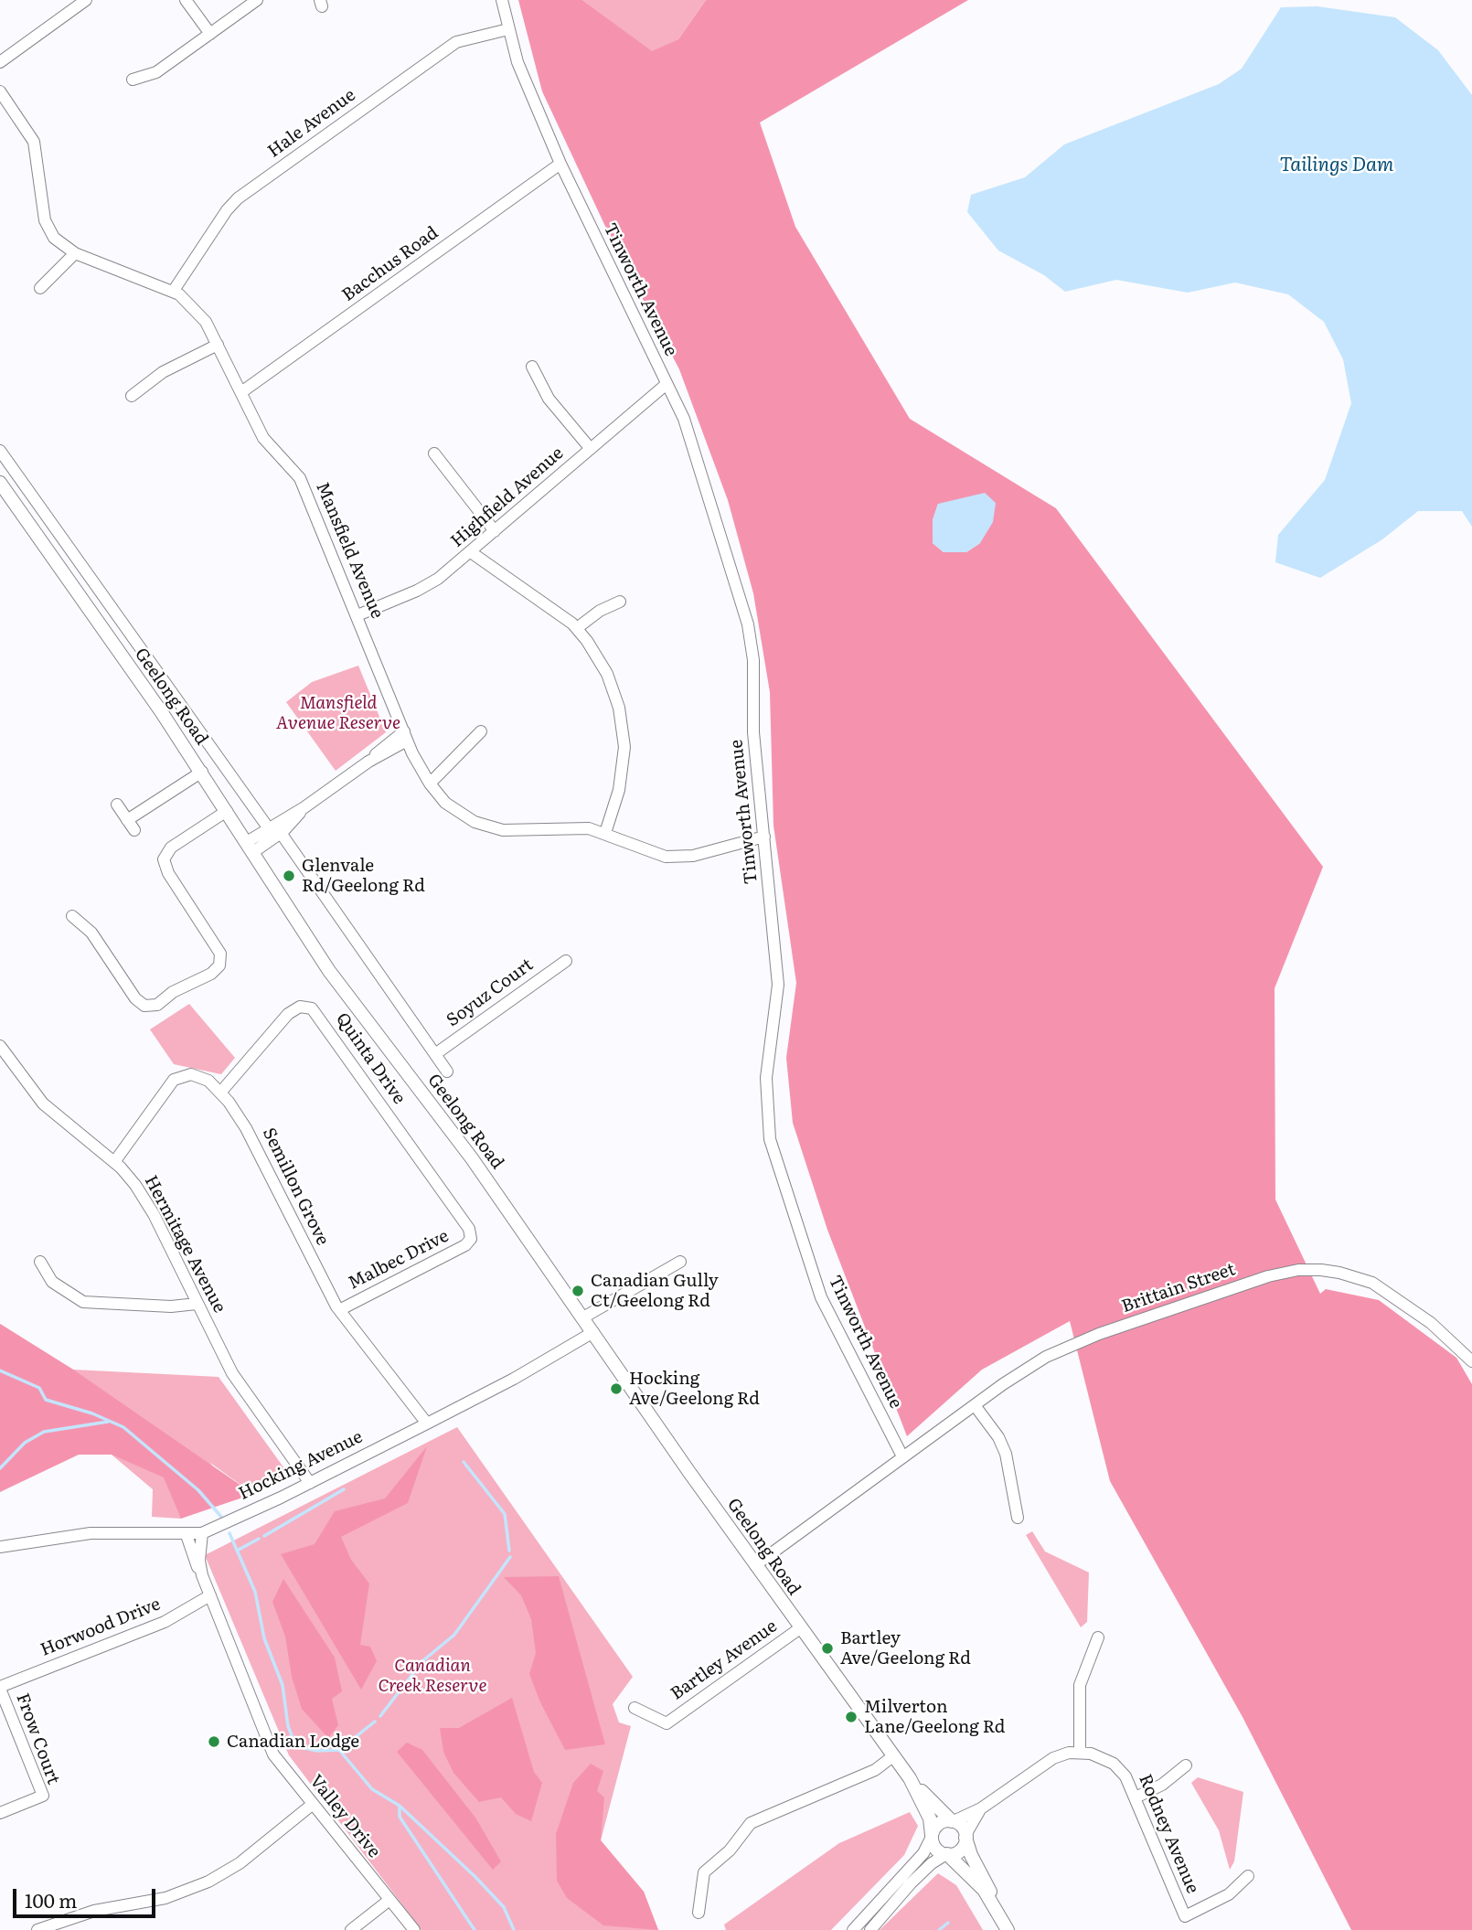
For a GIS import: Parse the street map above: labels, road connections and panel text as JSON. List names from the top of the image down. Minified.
{"streets":{"main road":["Geelong Road"],"street":["Hale Avenue","Bacchus Road","Tinworth Avenue","Highfield Avenue","Mansfield Avenue","Soyuz Court","Quinta Drive","Semillon Grove","Hermitage Avenue","Malbec Drive","Brittain Street","Hocking Avenue","Horwood Drive","Bartley Avenue","Frow Court","Valley Drive","Rodney Avenue"]},"crossings":[["Hale Avenue","Tinworth Avenue"],["Hale Avenue","Mansfield Avenue"],["Bacchus Road","Tinworth Avenue"],["Bacchus Road","Mansfield Avenue"],["Tinworth Avenue","Highfield Avenue"],["Tinworth Avenue","Mansfield Avenue"],["Tinworth Avenue","Brittain Street"],["Highfield Avenue","Mansfield Avenue"],["Geelong Road","Soyuz Court"],["Geelong Road","Hocking Avenue"],["Geelong Road","Bartley Avenue"],["Quinta Drive","Semillon Grove"],["Quinta Drive","Malbec Drive"],["Semillon Grove","Hermitage Avenue"],["Semillon Grove","Malbec Drive"],["Semillon Grove","Hocking Avenue"],["Hermitage Avenue","Hocking Avenue"],["Hocking Avenue","Valley Drive"],["Horwood Drive","Frow Court"],["Horwood Drive","Valley Drive"]],"water":["Tailings Dam"],"parks":["Mansfield Avenue Reserve","Canadian Creek Reserve"],"places":["Glenvale Rd/Geelong Rd","Canadian Gully Ct/Geelong Rd","Hocking Ave/Geelong Rd","Bartley Ave/Geelong Rd","Milverton Lane/Geelong Rd","Canadian Lodge"],"scale_bar":"100 m"}
